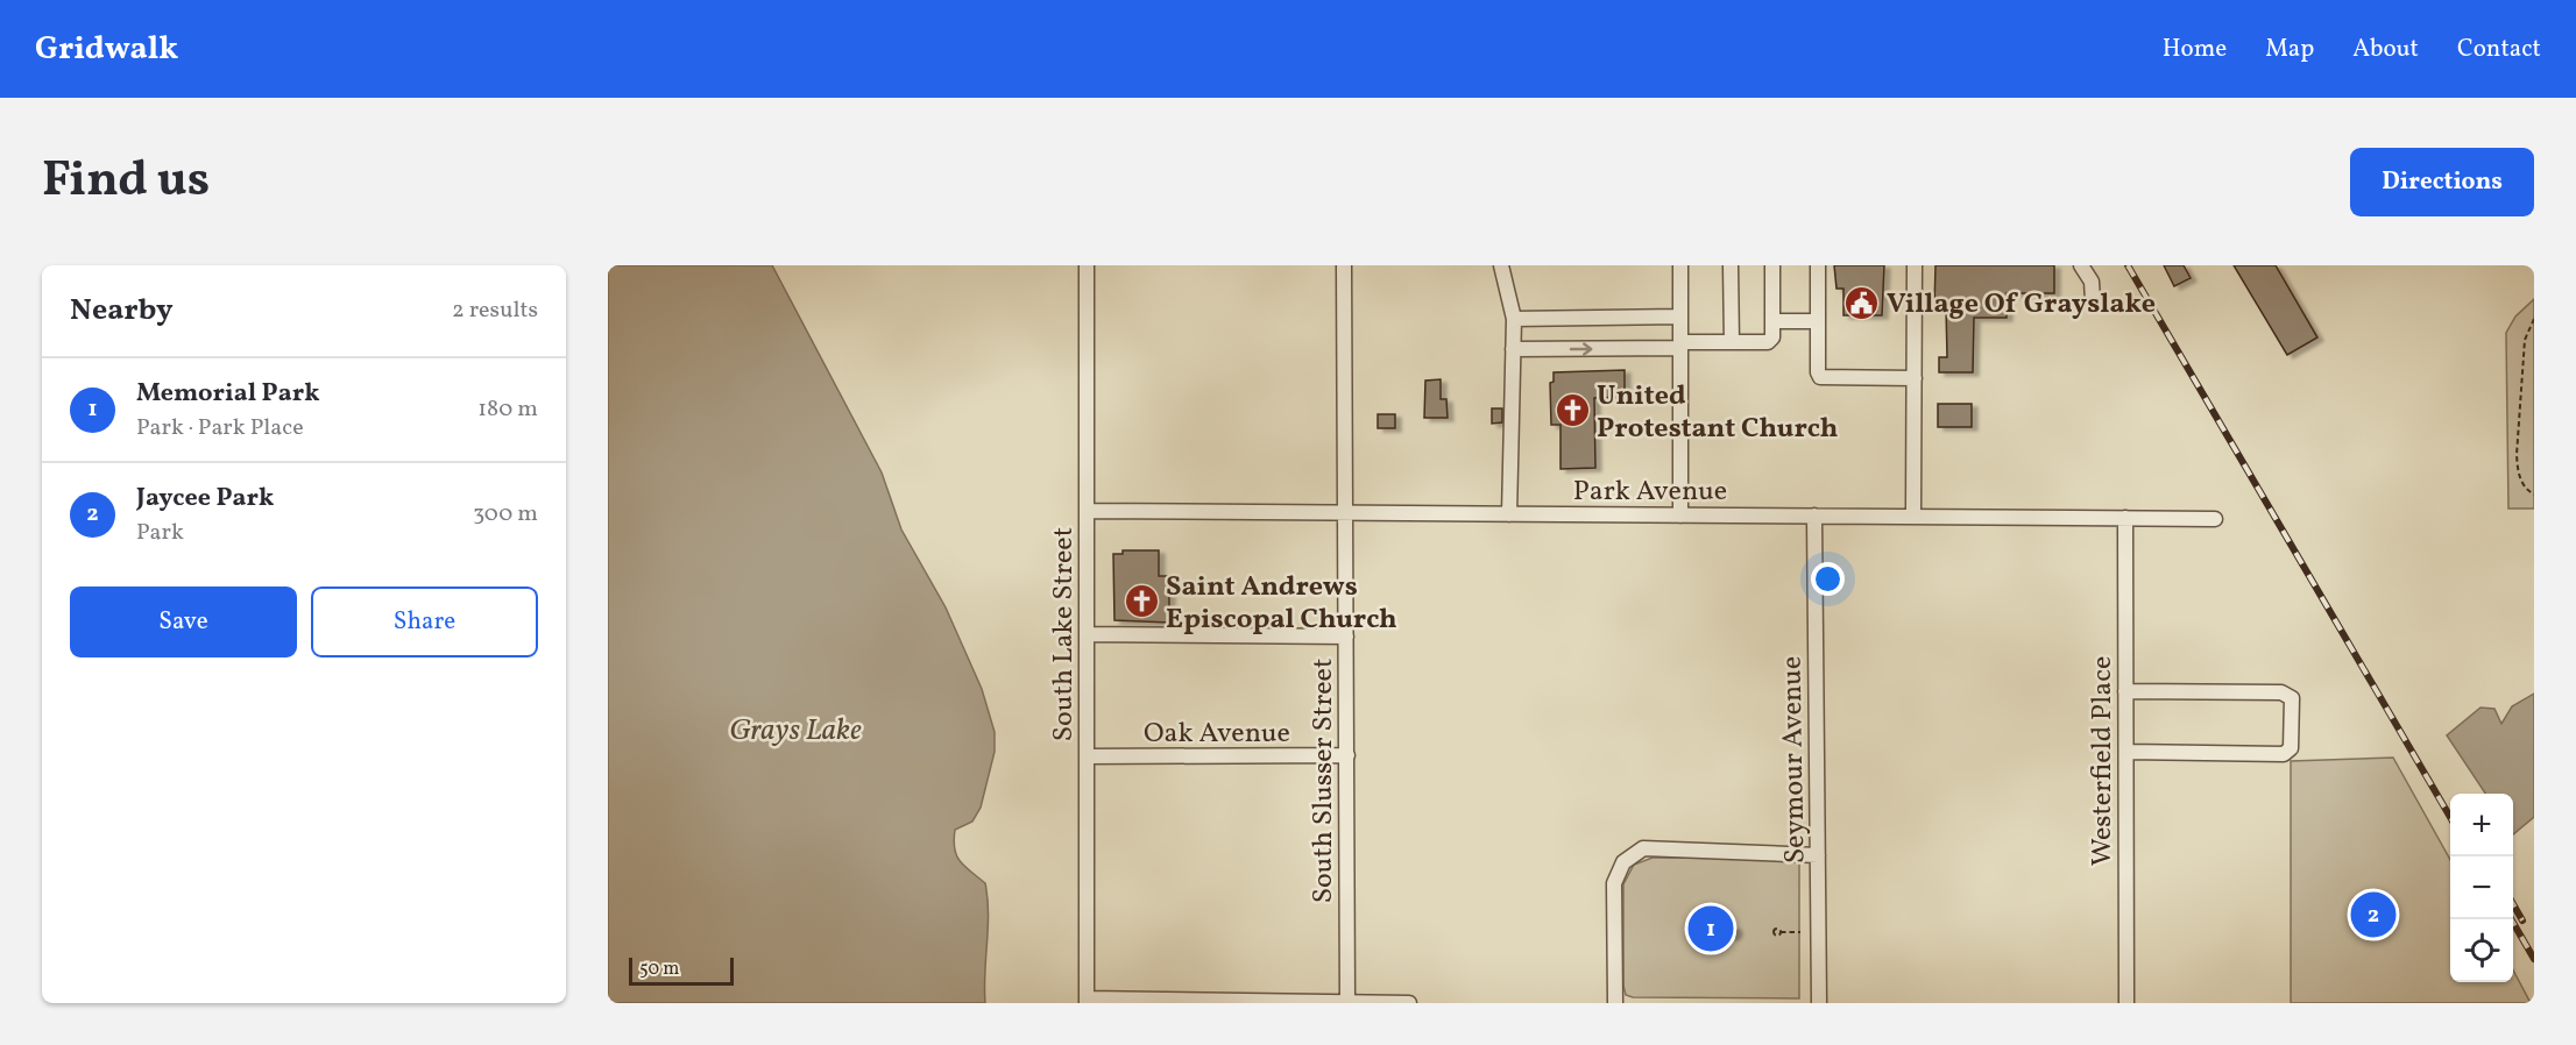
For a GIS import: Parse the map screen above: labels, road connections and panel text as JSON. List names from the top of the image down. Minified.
{"streets":{"street":["Park Avenue","South Lake Street","Oak Avenue","Seymour Avenue","Westerfield Place","South Slusser Street"]},"crossings":[["Park Avenue","South Lake Street"],["Park Avenue","Seymour Avenue"],["Park Avenue","Westerfield Place"],["Park Avenue","South Slusser Street"],["South Lake Street","Oak Avenue"],["Oak Avenue","South Slusser Street"]],"water":["Grays Lake"],"places":{"public building":["Village Of Grayslake"],"church":["United Protestant Church","Saint Andrews Episcopal Church"]},"scale_bar":"50 m","page":{"header":"Gridwalk","nav":["Home","Map","About","Contact"],"title":"Find us","buttons":["Directions",["Save","Share"]],"heading":["Nearby","2 results"],"list":[{"mark":"1","name":"Memorial Park","note":"Park · Park Place","value":"180 m"},{"mark":"2","name":"Jaycee Park","note":"Park","value":"300 m"}],"map_buttons":["+","−"],"pins":["2","1"],"scale":"50 m"}}
